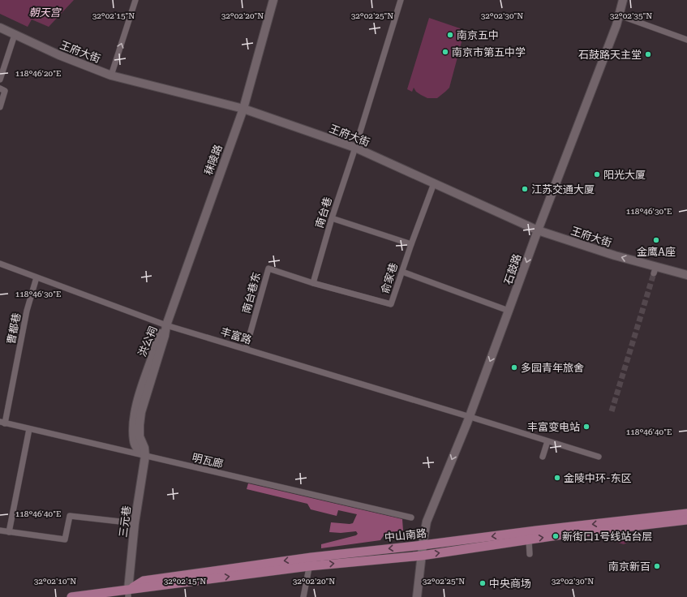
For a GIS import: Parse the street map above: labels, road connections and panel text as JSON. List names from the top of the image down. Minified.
{"streets":{"main road":["中山南路"],"street":["王府大街","秣陵路","南台巷","石鼓路","俞家巷","南台巷东","曹都巷","丰富路","洪公祠","明瓦廊","三元巷"]},"crossings":[["王府大街","秣陵路"],["王府大街","南台巷"],["王府大街","石鼓路"],["王府大街","俞家巷"],["秣陵路","丰富路"],["秣陵路","洪公祠"],["南台巷","俞家巷"],["南台巷","南台巷东"],["石鼓路","丰富路"],["石鼓路","中山南路"],["俞家巷","南台巷东"],["南台巷东","丰富路"],["曹都巷","丰富路"],["曹都巷","明瓦廊"],["丰富路","洪公祠"],["洪公祠","明瓦廊"],["洪公祠","三元巷"],["明瓦廊","三元巷"],["三元巷","中山南路"]],"one_way":["石鼓路"],"parks":["朝天宫"],"places":["南京五中","南京市第五中学","石鼓路天主堂","阳光大厦","江苏交通大厦","金鹰A座","多园青年旅舍","丰富变电站","金陵中环-东区","新街口1号线站台层","南京新百","中央商场"],"coordinates":["32°02'15\"N","32°02'20\"N","32°02'25\"N","32°02'30\"N","32°02'35\"N","118°46'20\"E","118°46'30\"E","118°46'40\"E","32°02'10\"N"]}
